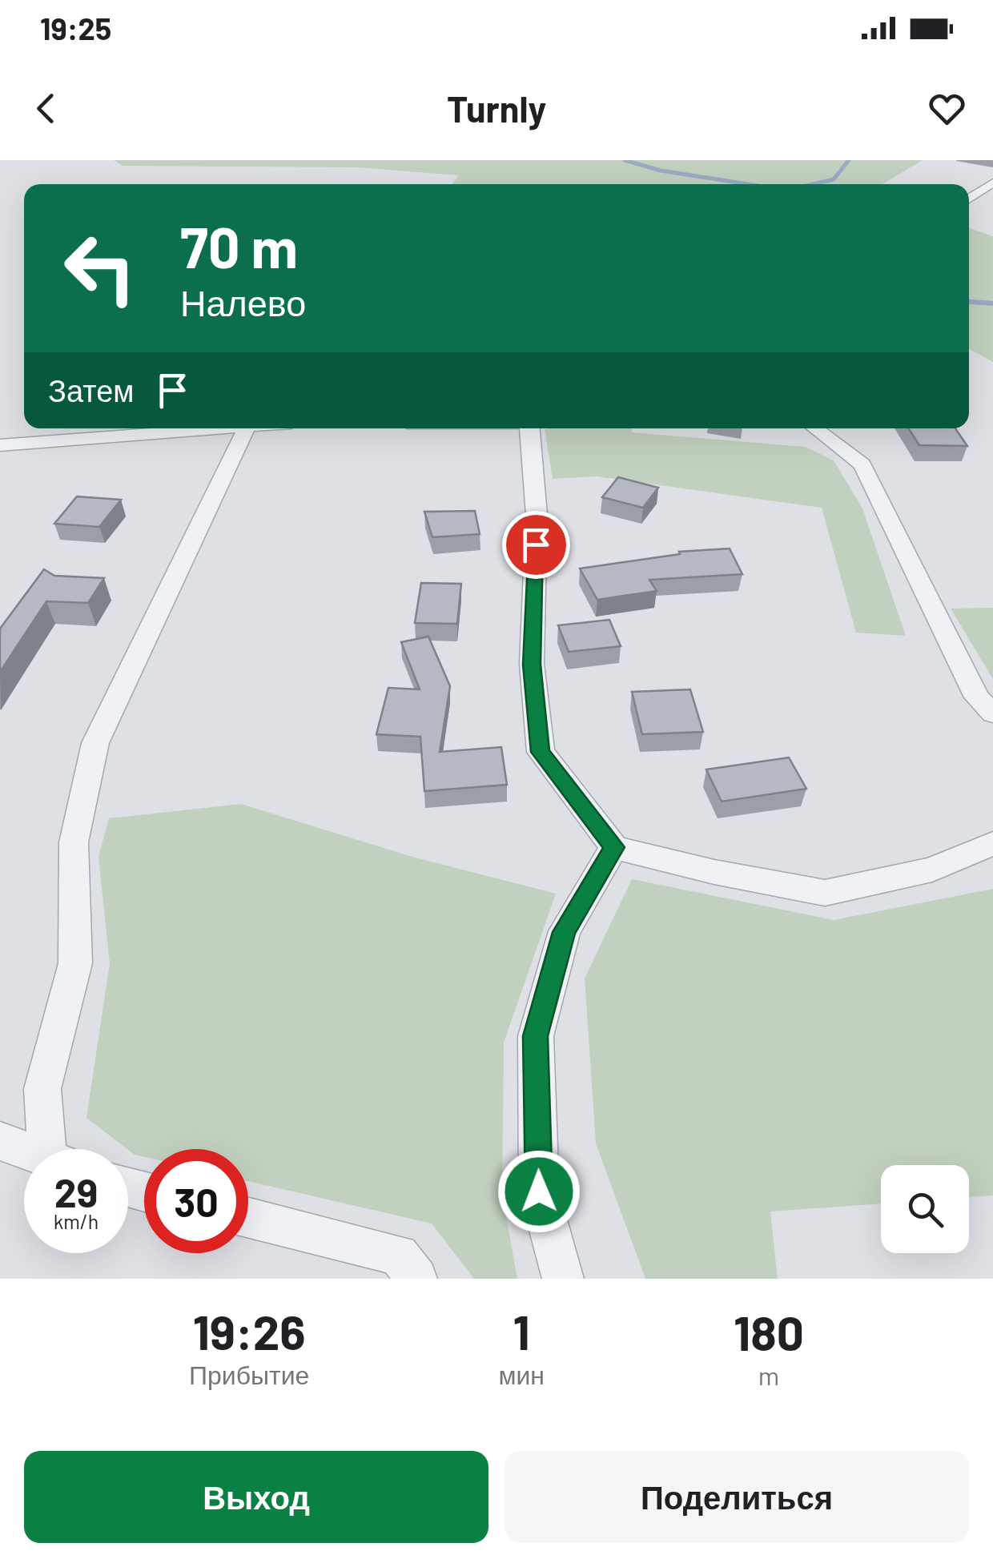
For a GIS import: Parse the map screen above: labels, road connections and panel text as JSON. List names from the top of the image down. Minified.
{"page":{"status":"19:25","header":"Turnly","turn":["70 m","Налево"],"then":"Затем","speed":"29 km/h","limit":"30","eta":["19:26","Прибытие","1","мин","180","m"],"buttons":["Выход","Поделиться"]}}
